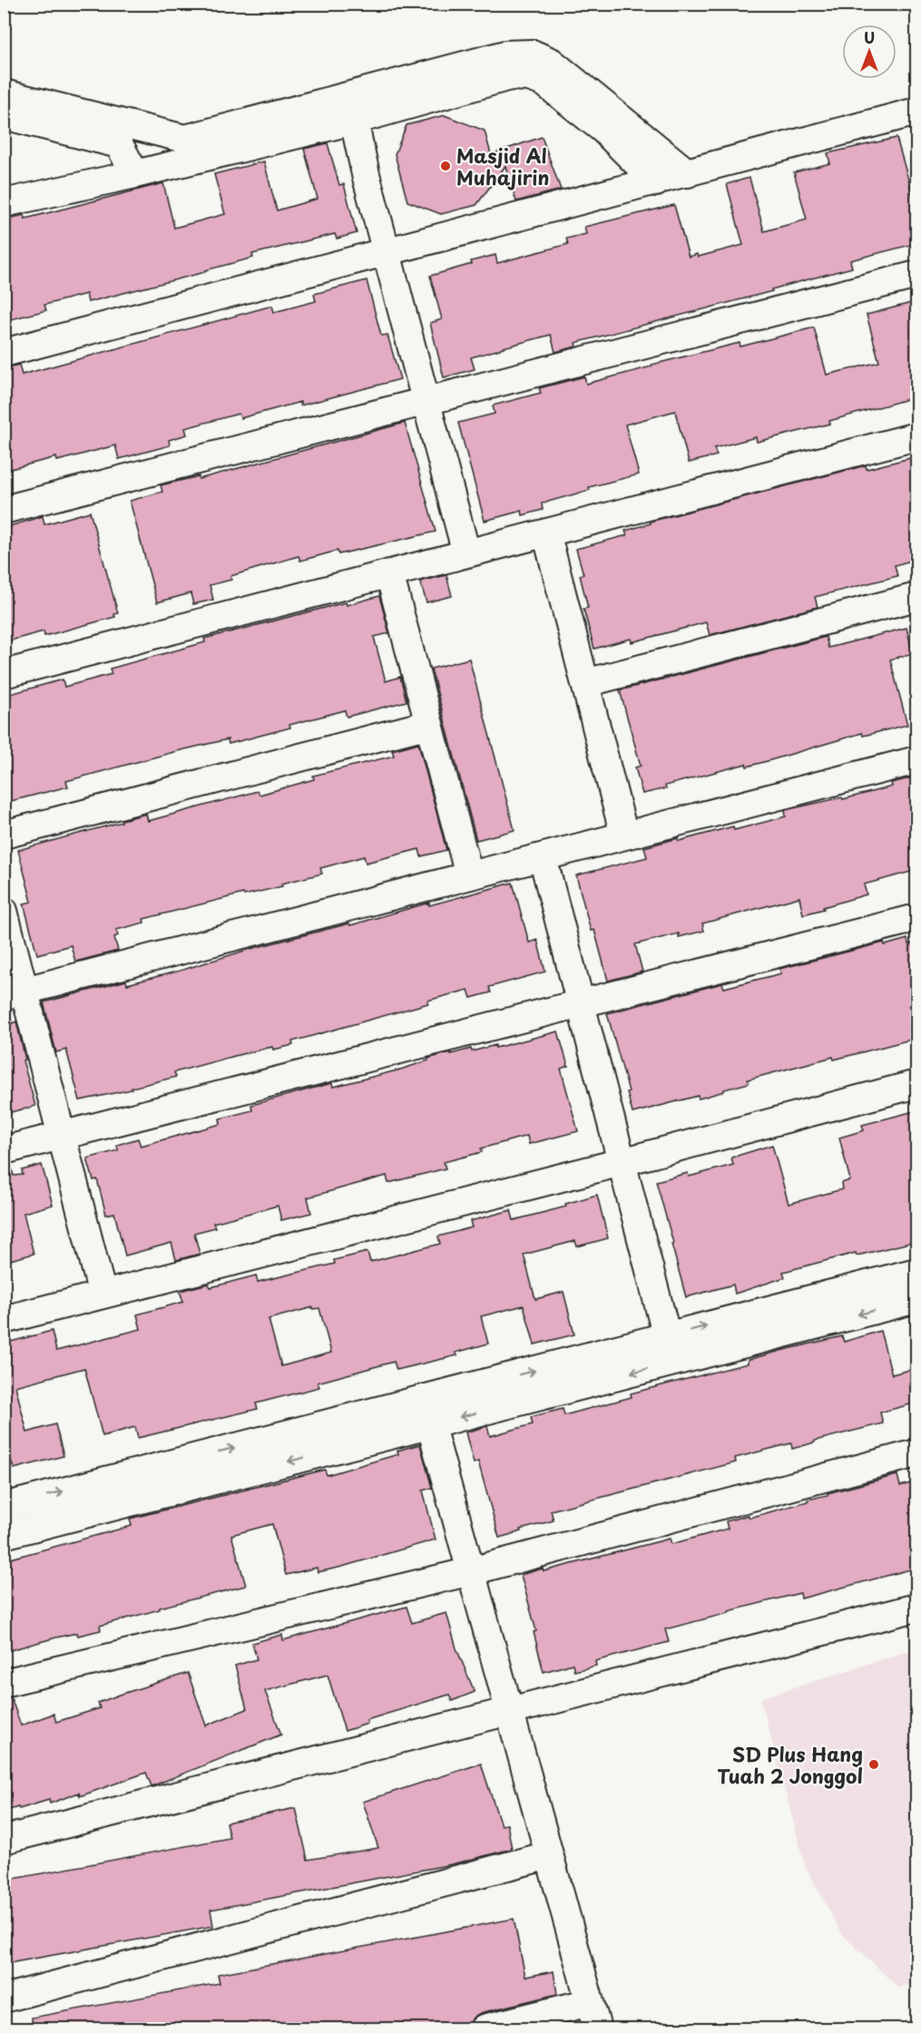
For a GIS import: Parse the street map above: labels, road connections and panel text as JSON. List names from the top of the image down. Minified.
{"places":["Masjid Al Muhajirin","SD Plus Hang Tuah 2 Jonggol"],"north":"top"}
